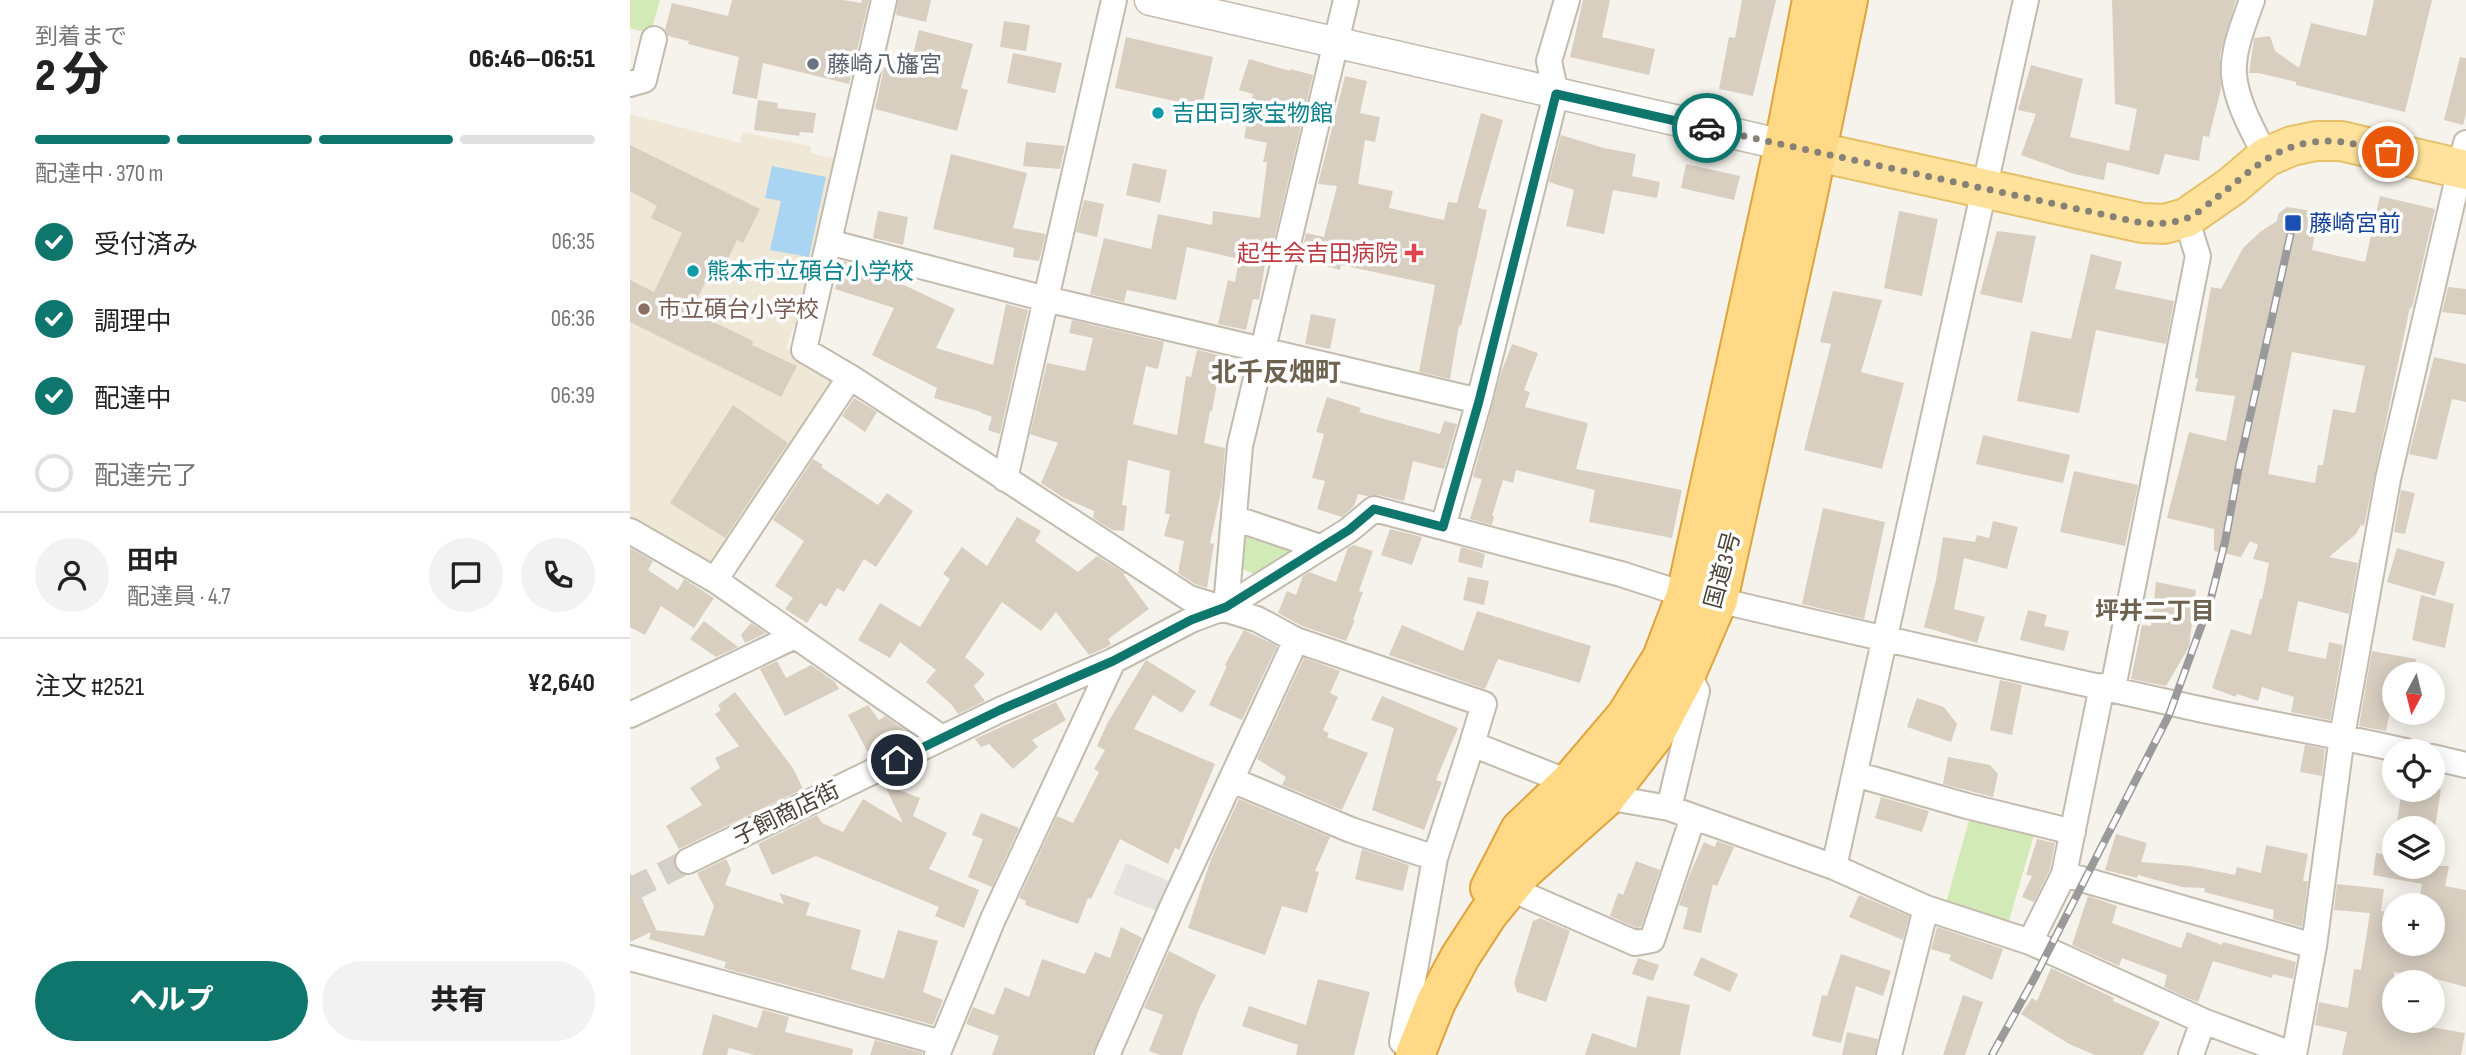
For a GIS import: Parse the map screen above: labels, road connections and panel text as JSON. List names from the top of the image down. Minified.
{"streets":{"highway":["国道3号"],"street":["子飼商店街"]},"crossings":[["国道3号","子飼商店街"]],"districts":["北千反畑町","坪井二丁目"],"places":{"other":["藤崎八旛宮","吉田司家宝物館","熊本市立碩台小学校","市立碩台小学校"],"transit":["藤崎宮前"],"health":["起生会吉田病院"]},"north":"bottom","page":{"heading":["2 分","到着まで","06:46–06:51"],"panel":["田中","配達員 · 4.7","注文 #2521","¥2,640"],"bar":"配達中 · 370 m","list":[["受付済み","06:35"],["調理中","06:36"],["配達中","06:39"],"配達完了"],"map_buttons":["+","−"],"buttons":["ヘルプ","共有"]}}
